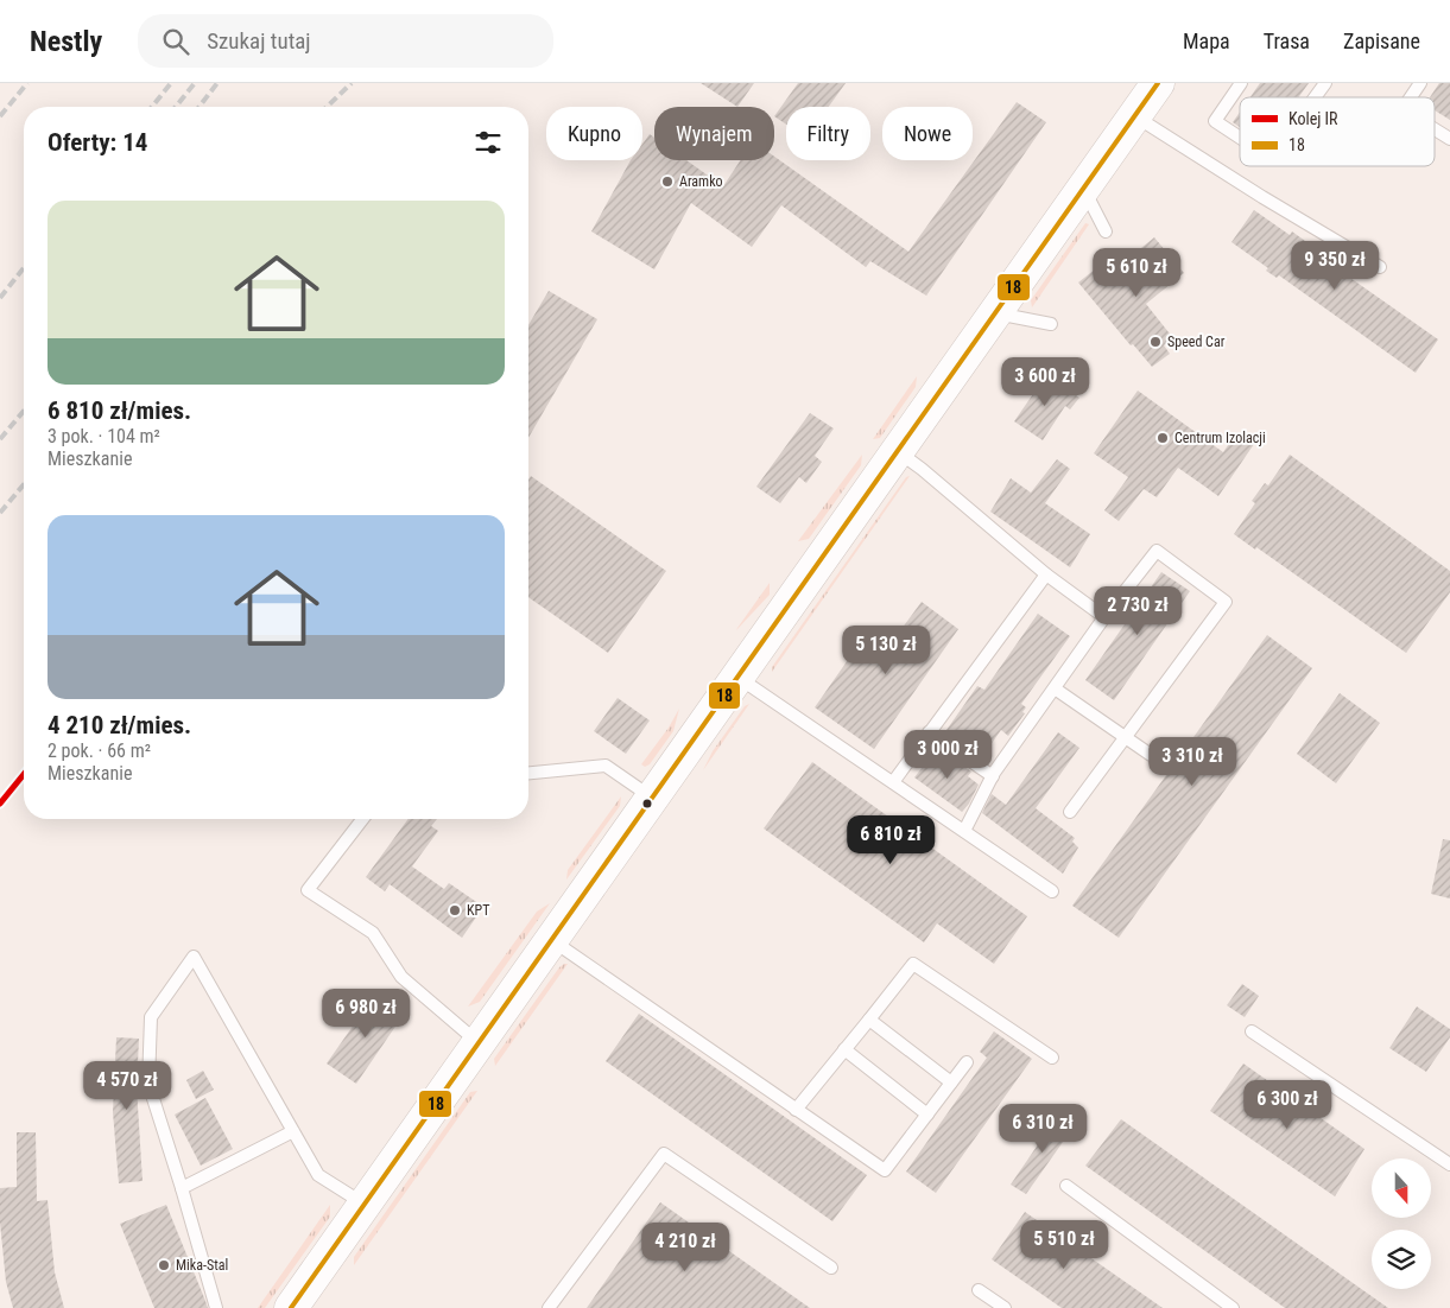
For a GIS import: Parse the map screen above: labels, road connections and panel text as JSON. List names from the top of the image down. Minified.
{"places":["Aramko","Speed Car","Centrum Izolacji","KPT","Mika-Stal"],"lines":["transit line 18","rail line IR"],"legend":["Kolej IR","18"],"north":"bottom","page":{"header":"Nestly","search":"Szukaj tutaj","nav":["Mapa","Trasa","Zapisane"],"chip":["Kupno","Wynajem","Filtry","Nowe"],"heading":"Oferty: 14","list":[{"name":"6 810 zł/mies.","note":"3 pok. · 104 m² · Mieszkanie"},{"name":"4 210 zł/mies.","note":"2 pok. · 66 m² · Mieszkanie"}],"price":["9 350 zł","5 610 zł","3 600 zł","2 730 zł","5 130 zł","3 000 zł","3 310 zł","6 810 zł","6 980 zł","4 570 zł","6 300 zł","6 310 zł","5 510 zł","4 210 zł"]}}
